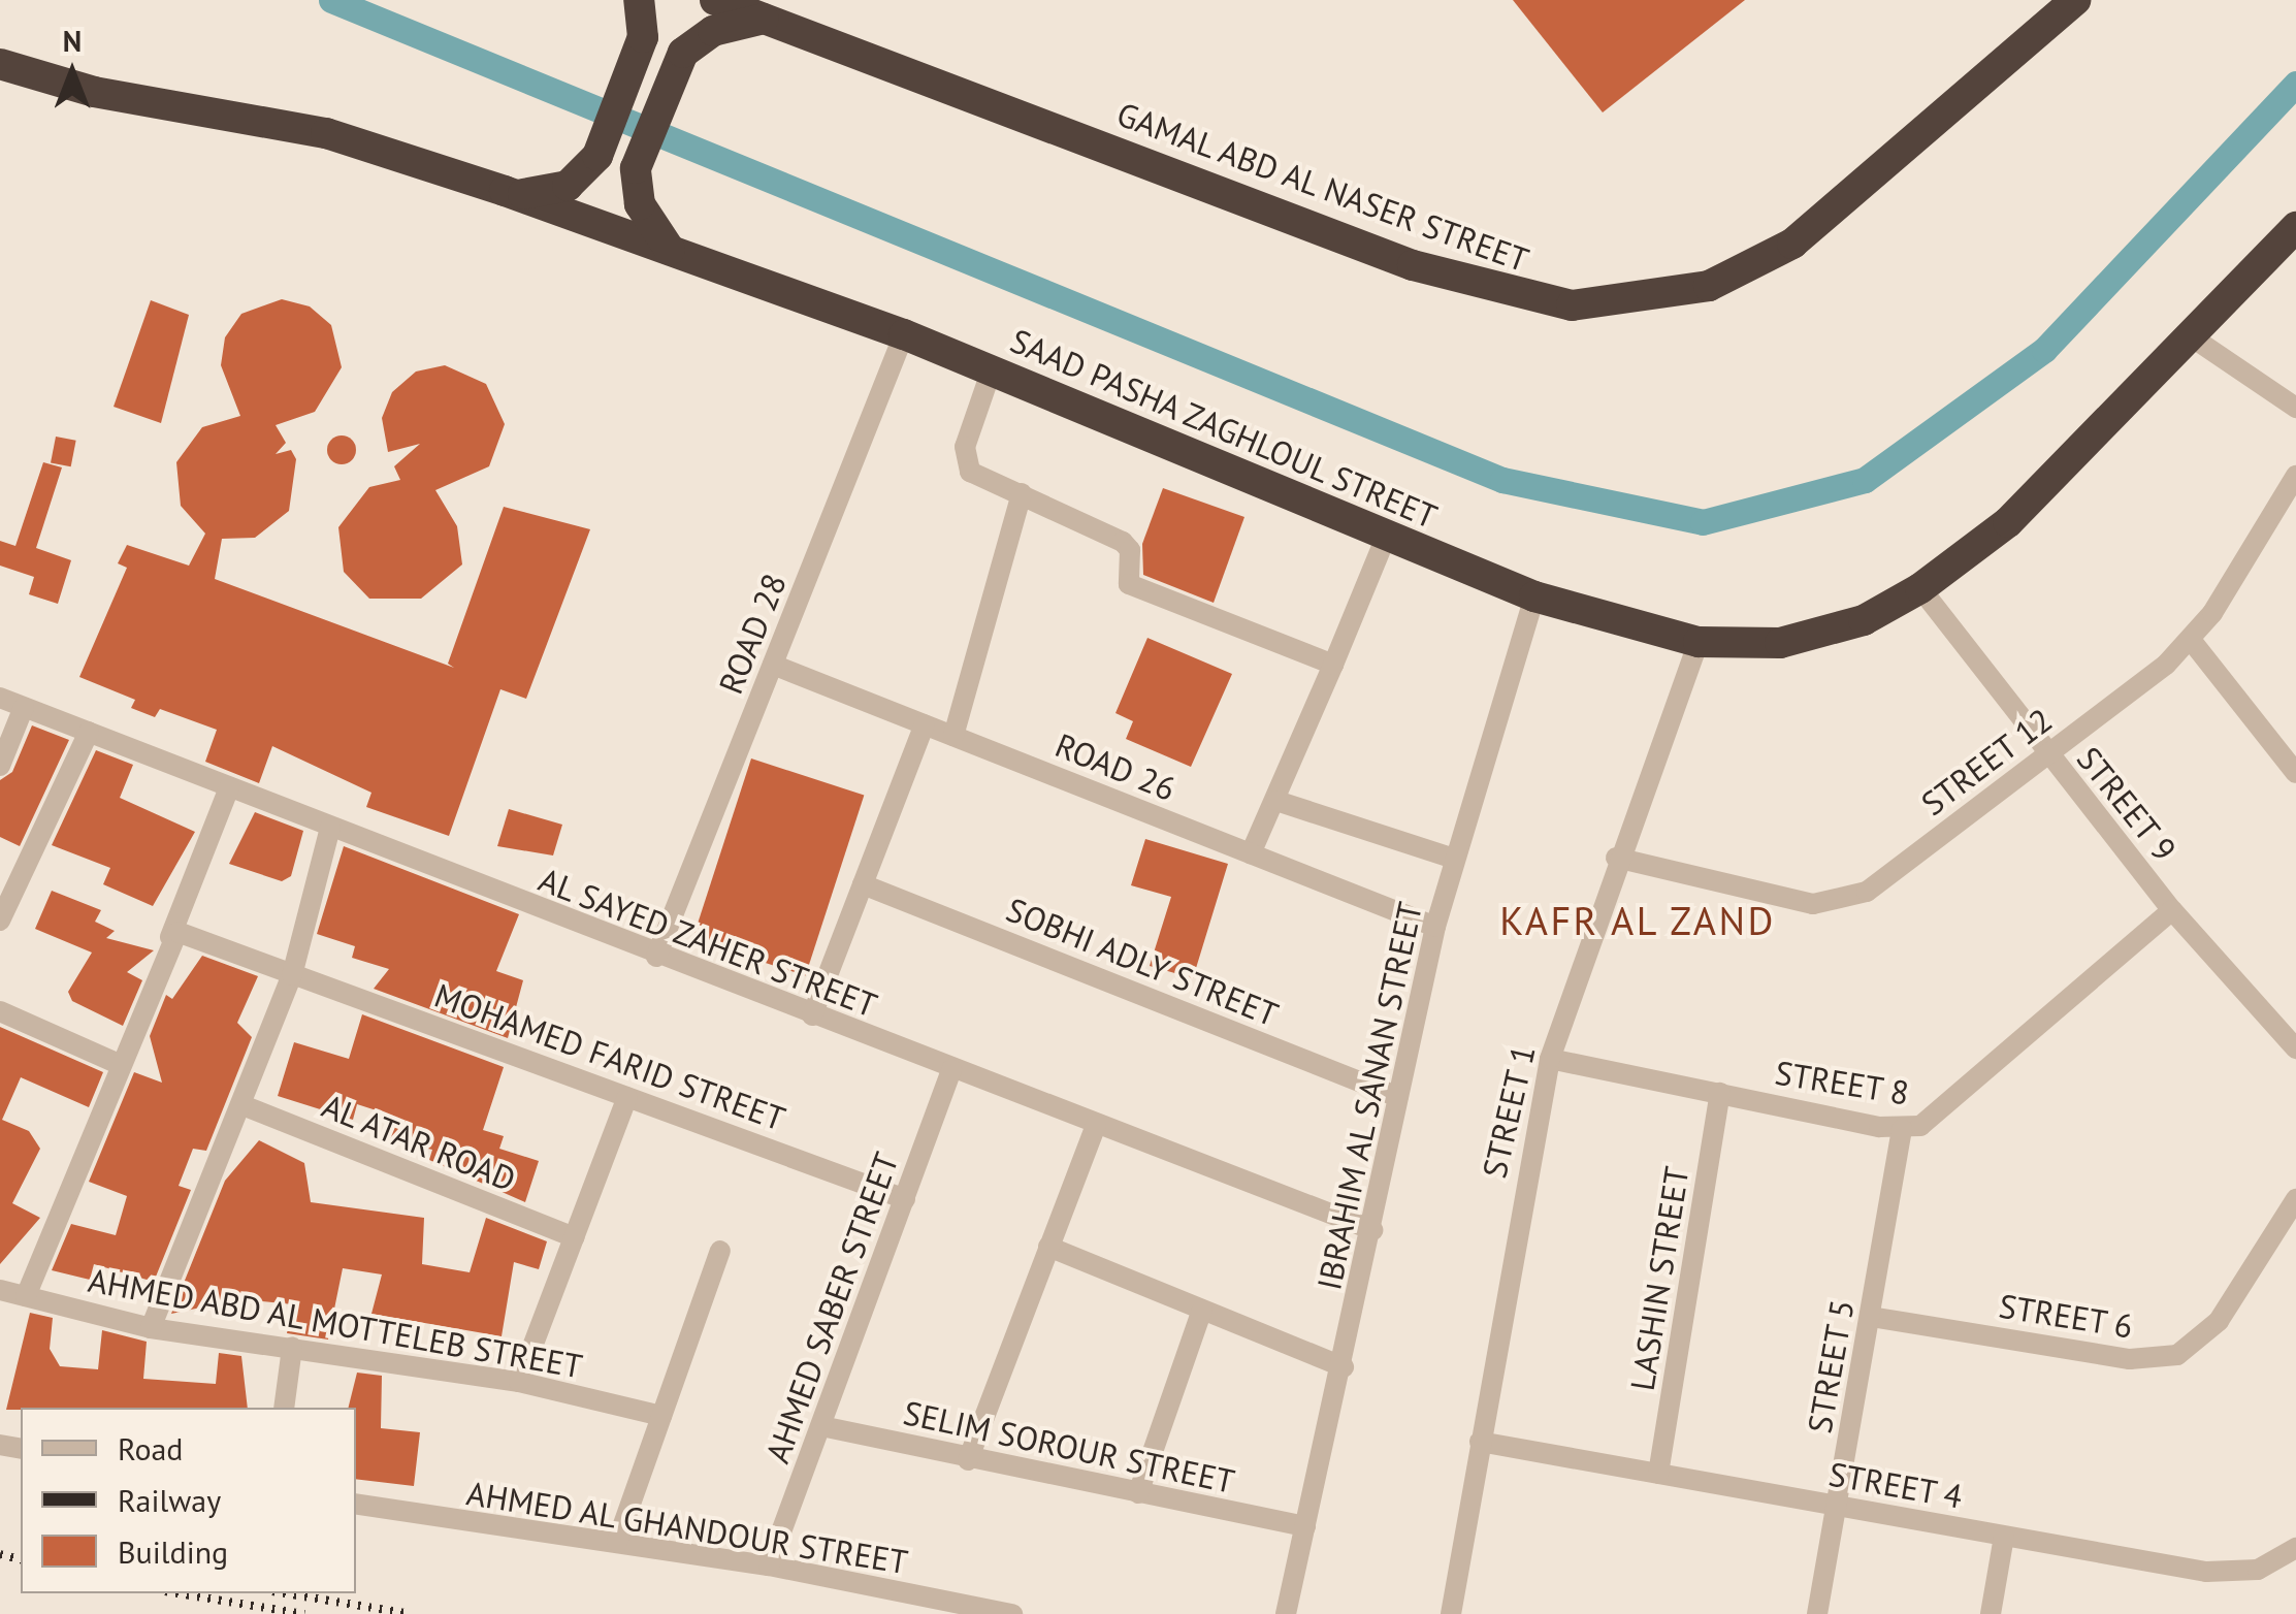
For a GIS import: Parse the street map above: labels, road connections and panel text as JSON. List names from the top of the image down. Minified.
{"streets":{"highway":["GAMAL ABD AL NASER STREET","SAAD PASHA ZAGHLOUL STREET"],"street":["ROAD 28","STREET 12","ROAD 26","STREET 9","AL SAYED ZAHER STREET","SOBHI ADLY STREET","MOHAMED FARID STREET","STREET 8","IBRAHIM AL SANAN STREET","STREET 1","AL ATAR ROAD","LASHIN STREET","AHMED SABER STREET","STREET 6","AHMED ABD AL MOTTELEB STREET","STREET 5","SELIM SOROUR STREET","STREET 4","AHMED AL GHANDOUR STREET"]},"crossings":[["SAAD PASHA ZAGHLOUL STREET","ROAD 28"],["SAAD PASHA ZAGHLOUL STREET","STREET 9"],["SAAD PASHA ZAGHLOUL STREET","IBRAHIM AL SANAN STREET"],["SAAD PASHA ZAGHLOUL STREET","STREET 1"],["ROAD 28","ROAD 26"],["ROAD 28","AL SAYED ZAHER STREET"],["STREET 12","STREET 9"],["STREET 12","STREET 1"],["ROAD 26","IBRAHIM AL SANAN STREET"],["STREET 9","STREET 8"],["AL SAYED ZAHER STREET","IBRAHIM AL SANAN STREET"],["AL SAYED ZAHER STREET","AHMED SABER STREET"],["SOBHI ADLY STREET","IBRAHIM AL SANAN STREET"],["MOHAMED FARID STREET","AHMED SABER STREET"],["STREET 8","STREET 1"],["STREET 8","LASHIN STREET"],["STREET 8","STREET 5"],["IBRAHIM AL SANAN STREET","SELIM SOROUR STREET"],["STREET 1","STREET 4"],["LASHIN STREET","STREET 4"],["AHMED SABER STREET","SELIM SOROUR STREET"],["AHMED SABER STREET","AHMED AL GHANDOUR STREET"],["STREET 6","STREET 5"],["STREET 5","STREET 4"]],"districts":["KAFR AL ZAND"],"legend":["Road","Railway","Building"],"north":"top"}
